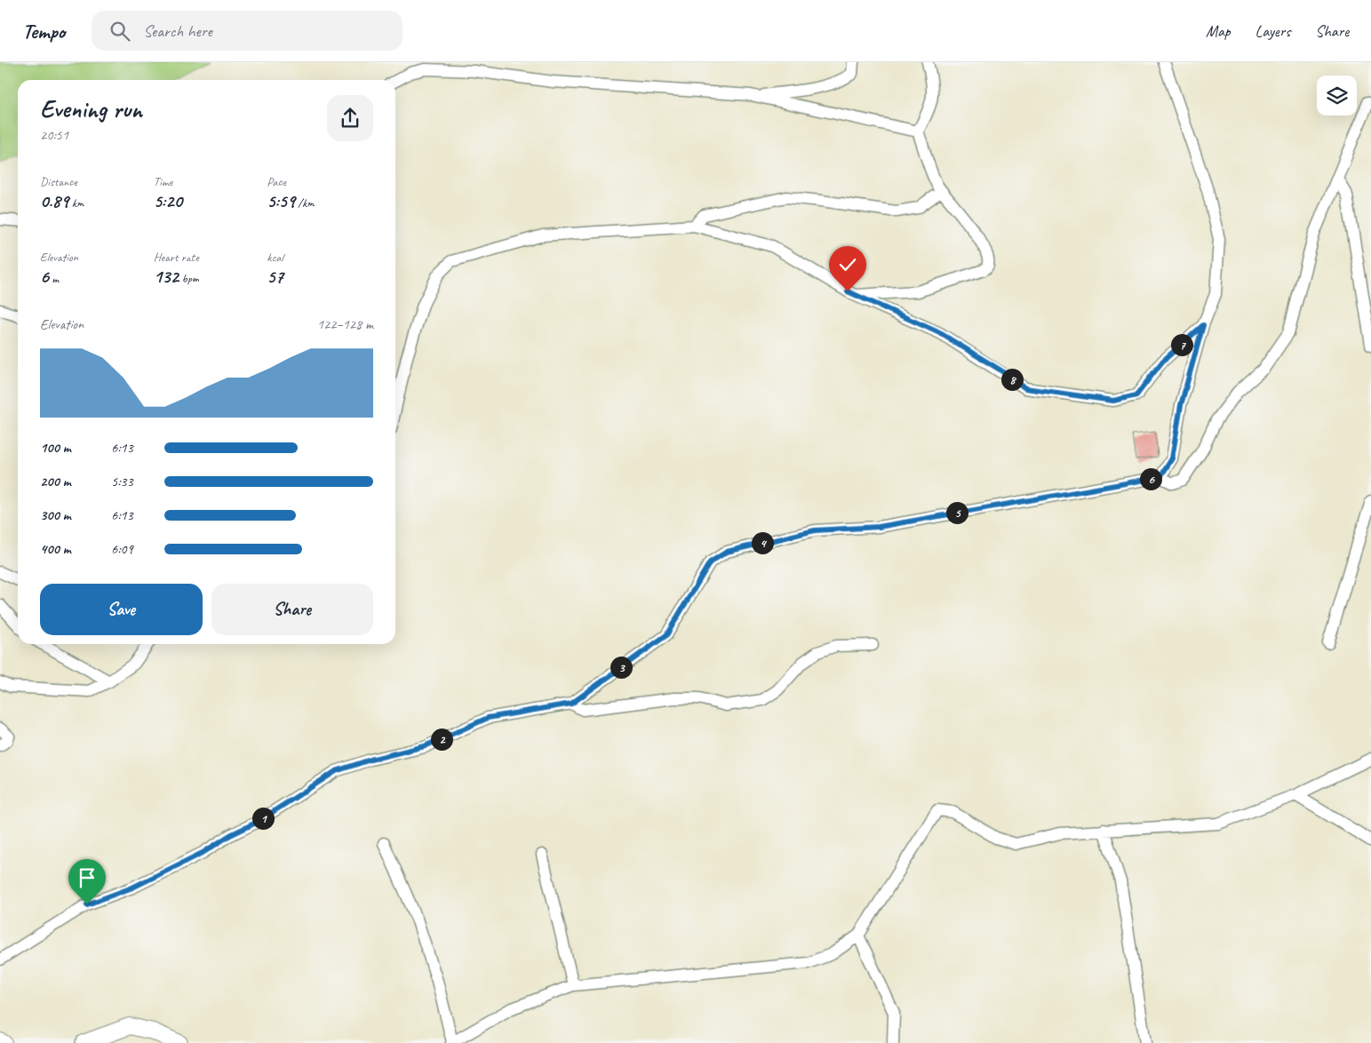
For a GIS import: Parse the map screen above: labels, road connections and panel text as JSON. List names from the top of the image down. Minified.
{"page":{"header":"Tempo","search":"Search here","nav":["Map","Layers","Share"],"heading":["Evening run","20:51"],"stats":[["Distance","0.89 km"],["Time","5:20"],["Pace","5:59 /km"],["Elevation","6 m"],["Heart rate","132 bpm"],["kcal","57"]],"chart":["Elevation","122–128 m"],"pins":["7","8","6","5","4","3","2","1"],"list":[{"name":"100 m","note":"6:13"},{"name":"200 m","note":"5:33"},{"name":"300 m","note":"6:13"},{"name":"400 m","note":"6:09"}],"buttons":["Save","Share"]}}
